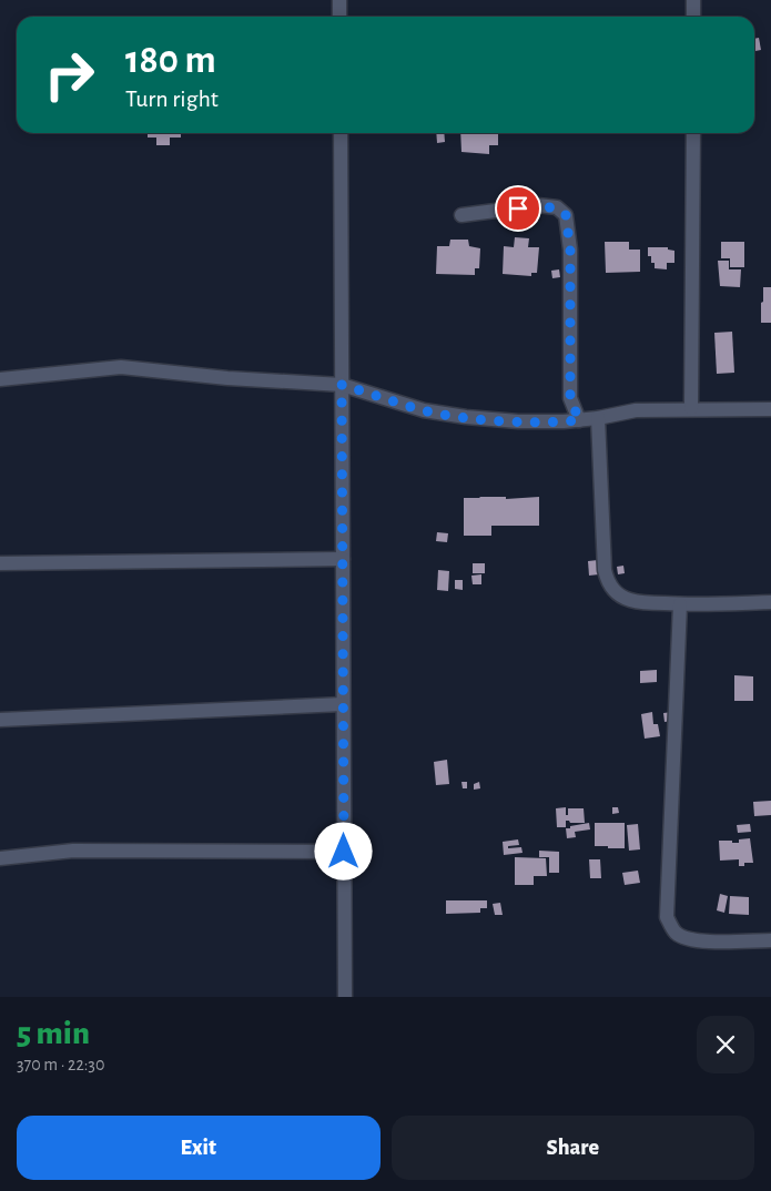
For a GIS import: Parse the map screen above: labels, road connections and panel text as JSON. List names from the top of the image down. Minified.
{"page":{"turn":["180 m","Turn right"],"heading":["5 min","370 m · 22:30"],"buttons":["Exit","Share"]}}
